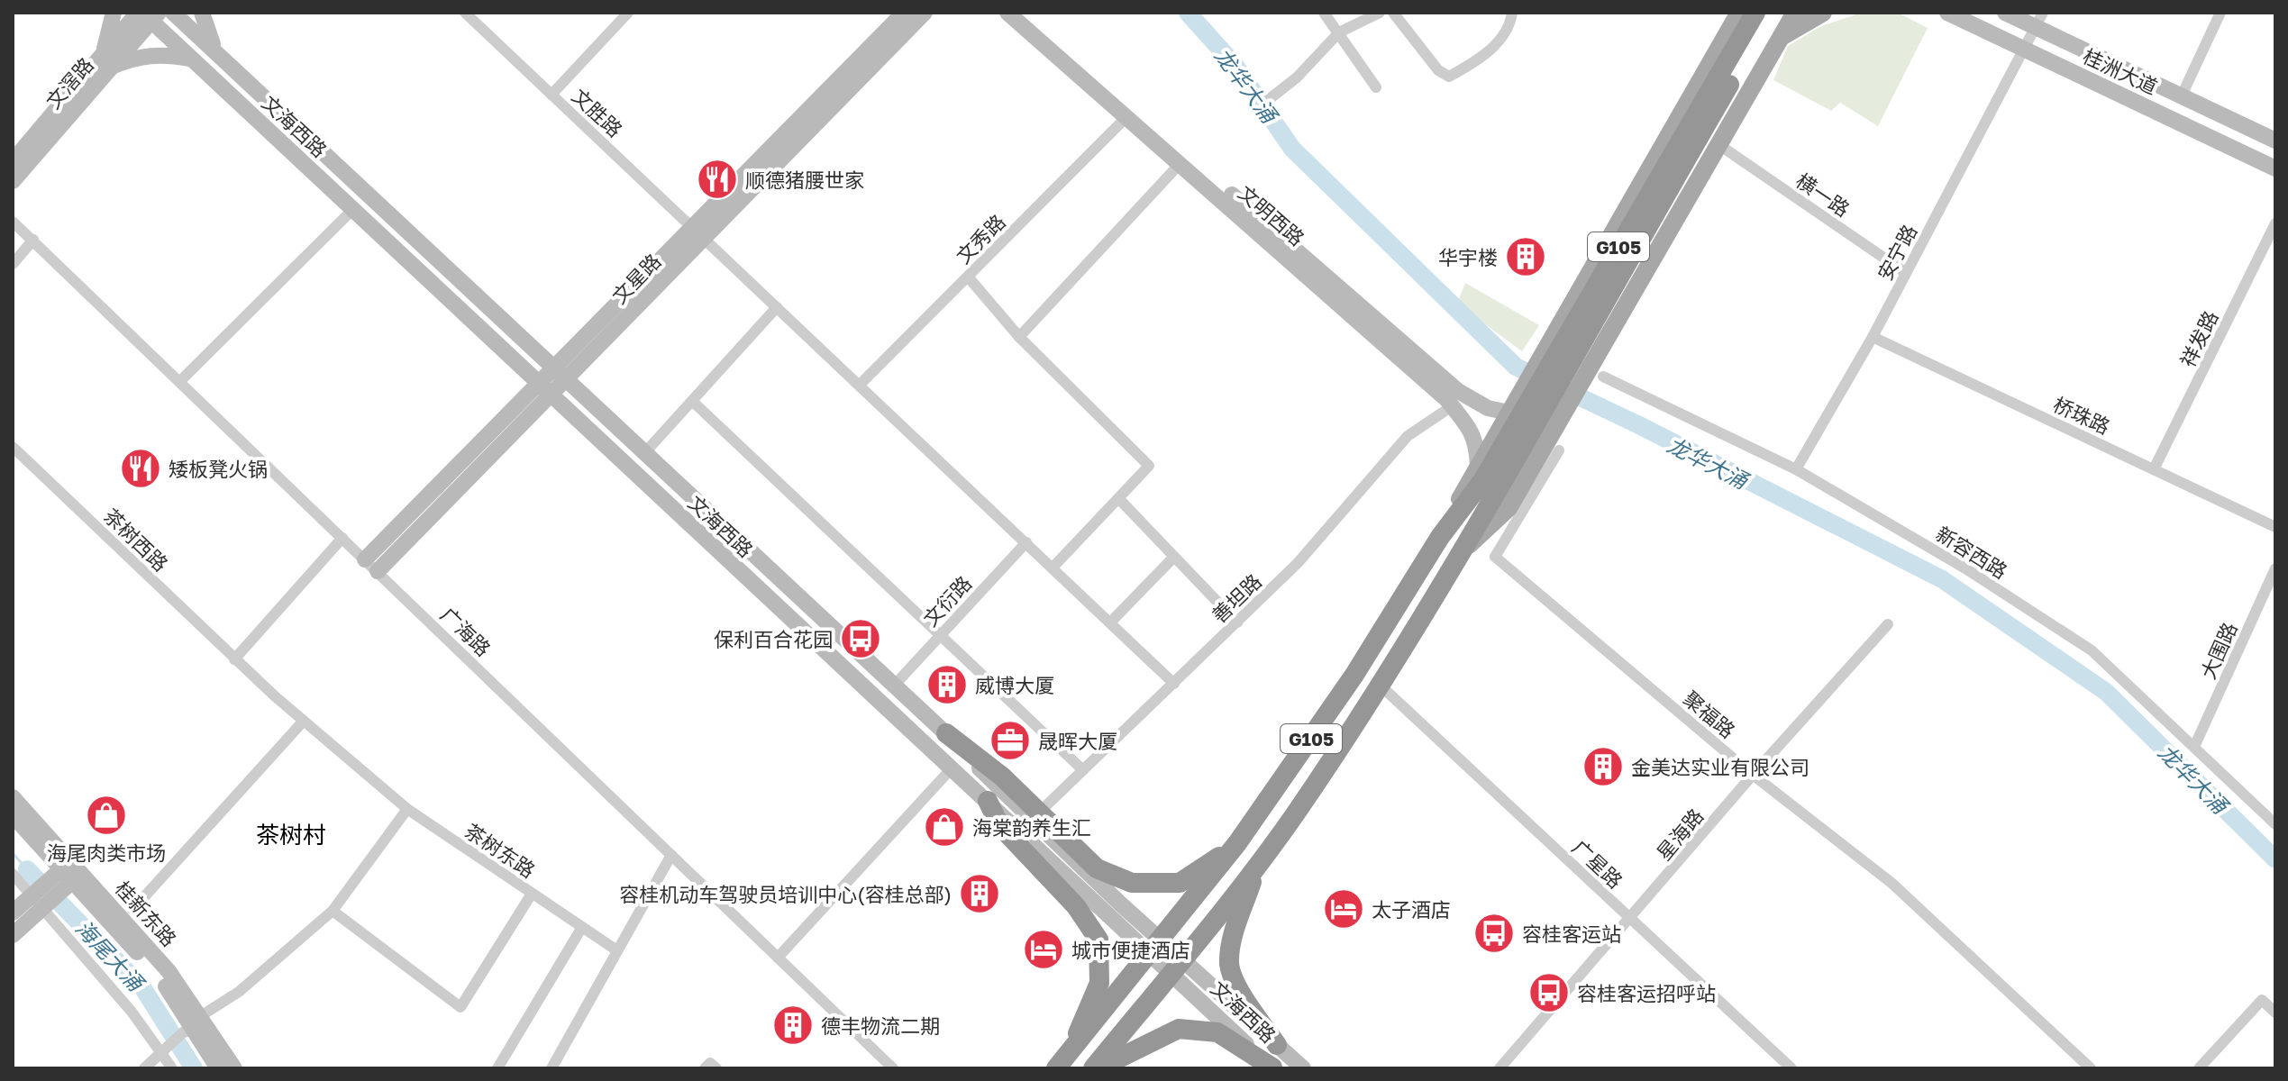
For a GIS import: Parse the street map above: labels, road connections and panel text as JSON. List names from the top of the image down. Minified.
{"streets":{"highway":["G105"],"main road":["桂洲大道","文滘路","文海西路","文明西路","文星路","桂新东路"],"street":["文胜路","横一路","文秀路","安宁路","祥发路","桥珠路","茶树西路","新容西路","善坦路","文衍路","广海路","大围路","聚福路","星海路","茶树东路","广星路"]},"crossings":[["桂洲大道","安宁路"],["文滘路","文海西路"],["文胜路","文秀路"],["文胜路","文星路"],["文胜路","善坦路"],["文胜路","文衍路"],["文海西路","文星路"],["文海西路","文衍路"],["横一路","安宁路"],["文明西路","文秀路"],["文明西路","G105"],["文明西路","善坦路"],["G105","广星路"],["安宁路","桥珠路"],["安宁路","新容西路"],["文星路","广海路"],["祥发路","桥珠路"],["茶树西路","茶树东路"],["新容西路","大围路"],["聚福路","星海路"],["星海路","广星路"]],"districts":["茶树村"],"water":["龙华大涌","海尾大涌"],"places":{"restaurant":["顺德猪腰世家","矮板凳火锅"],"building":["华宇楼","威博大厦","金美达实业有限公司","容桂机动车驾驶员培训中心(容桂总部)","德丰物流二期"],"bus stop":["保利百合花园","容桂客运站","容桂客运招呼站"],"office":["晟晖大厦"],"shop":["海尾肉类市场","海棠韵养生汇"],"hotel":["太子酒店","城市便捷酒店"]}}
